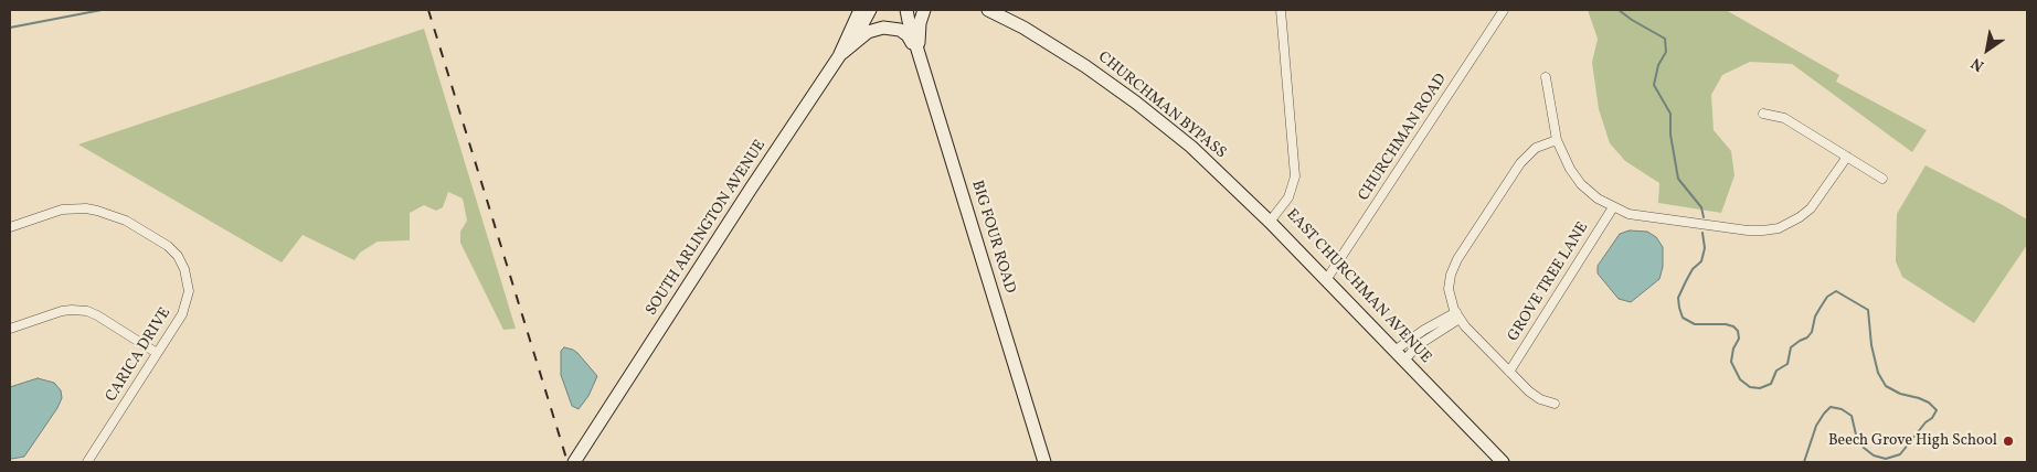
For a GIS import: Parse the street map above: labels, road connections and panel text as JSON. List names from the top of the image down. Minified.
{"streets":{"street":["CHURCHMAN BYPASS","CHURCHMAN ROAD","SOUTH ARLINGTON AVENUE","BIG FOUR ROAD","GROVE TREE LANE","EAST CHURCHMAN AVENUE","CARICA DRIVE"]},"crossings":[["CHURCHMAN BYPASS","EAST CHURCHMAN AVENUE"],["CHURCHMAN ROAD","EAST CHURCHMAN AVENUE"]],"places":["Beech Grove High School"],"north":"bottom left"}
